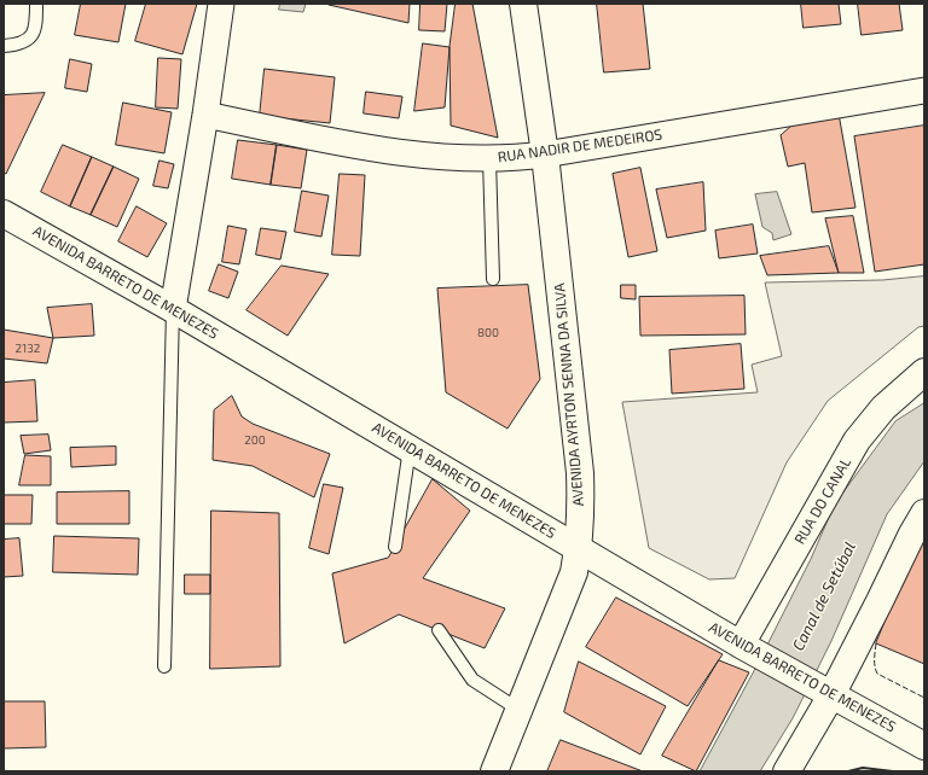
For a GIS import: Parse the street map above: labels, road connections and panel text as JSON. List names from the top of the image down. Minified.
{"streets":{"main road":["AVENIDA BARRETO DE MENEZES","AVENIDA AYRTON SENNA DA SILVA","RUA DO CANAL"],"street":["RUA NADIR DE MEDEIROS"]},"crossings":[["RUA NADIR DE MEDEIROS","AVENIDA AYRTON SENNA DA SILVA"],["AVENIDA BARRETO DE MENEZES","AVENIDA AYRTON SENNA DA SILVA"],["AVENIDA BARRETO DE MENEZES","RUA DO CANAL"]],"water":["Canal de Setúbal"],"house_numbers":["800","2132","200"]}
